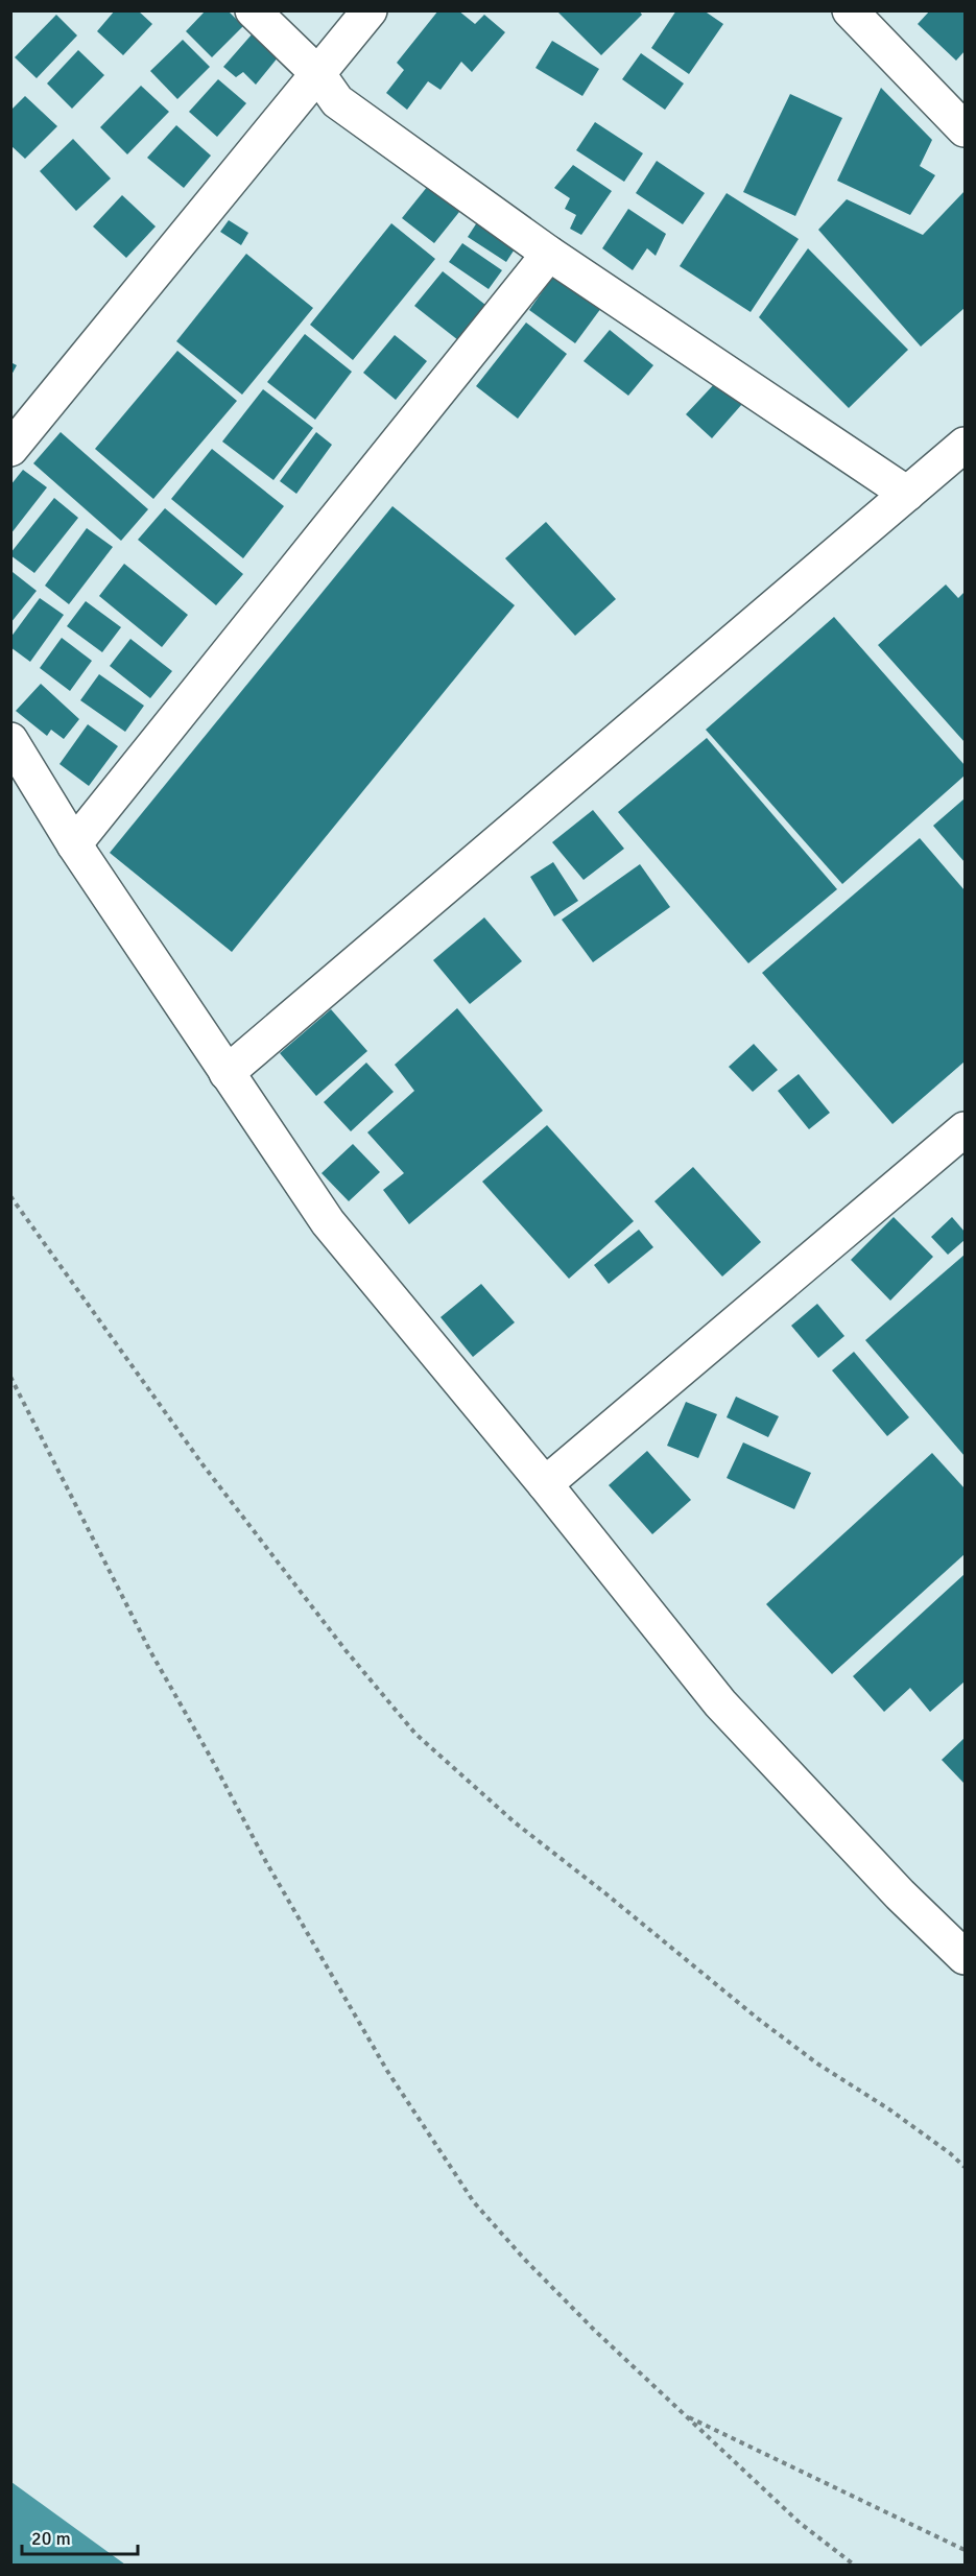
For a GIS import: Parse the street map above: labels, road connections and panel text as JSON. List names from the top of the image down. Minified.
{"scale_bar":"20 m"}
